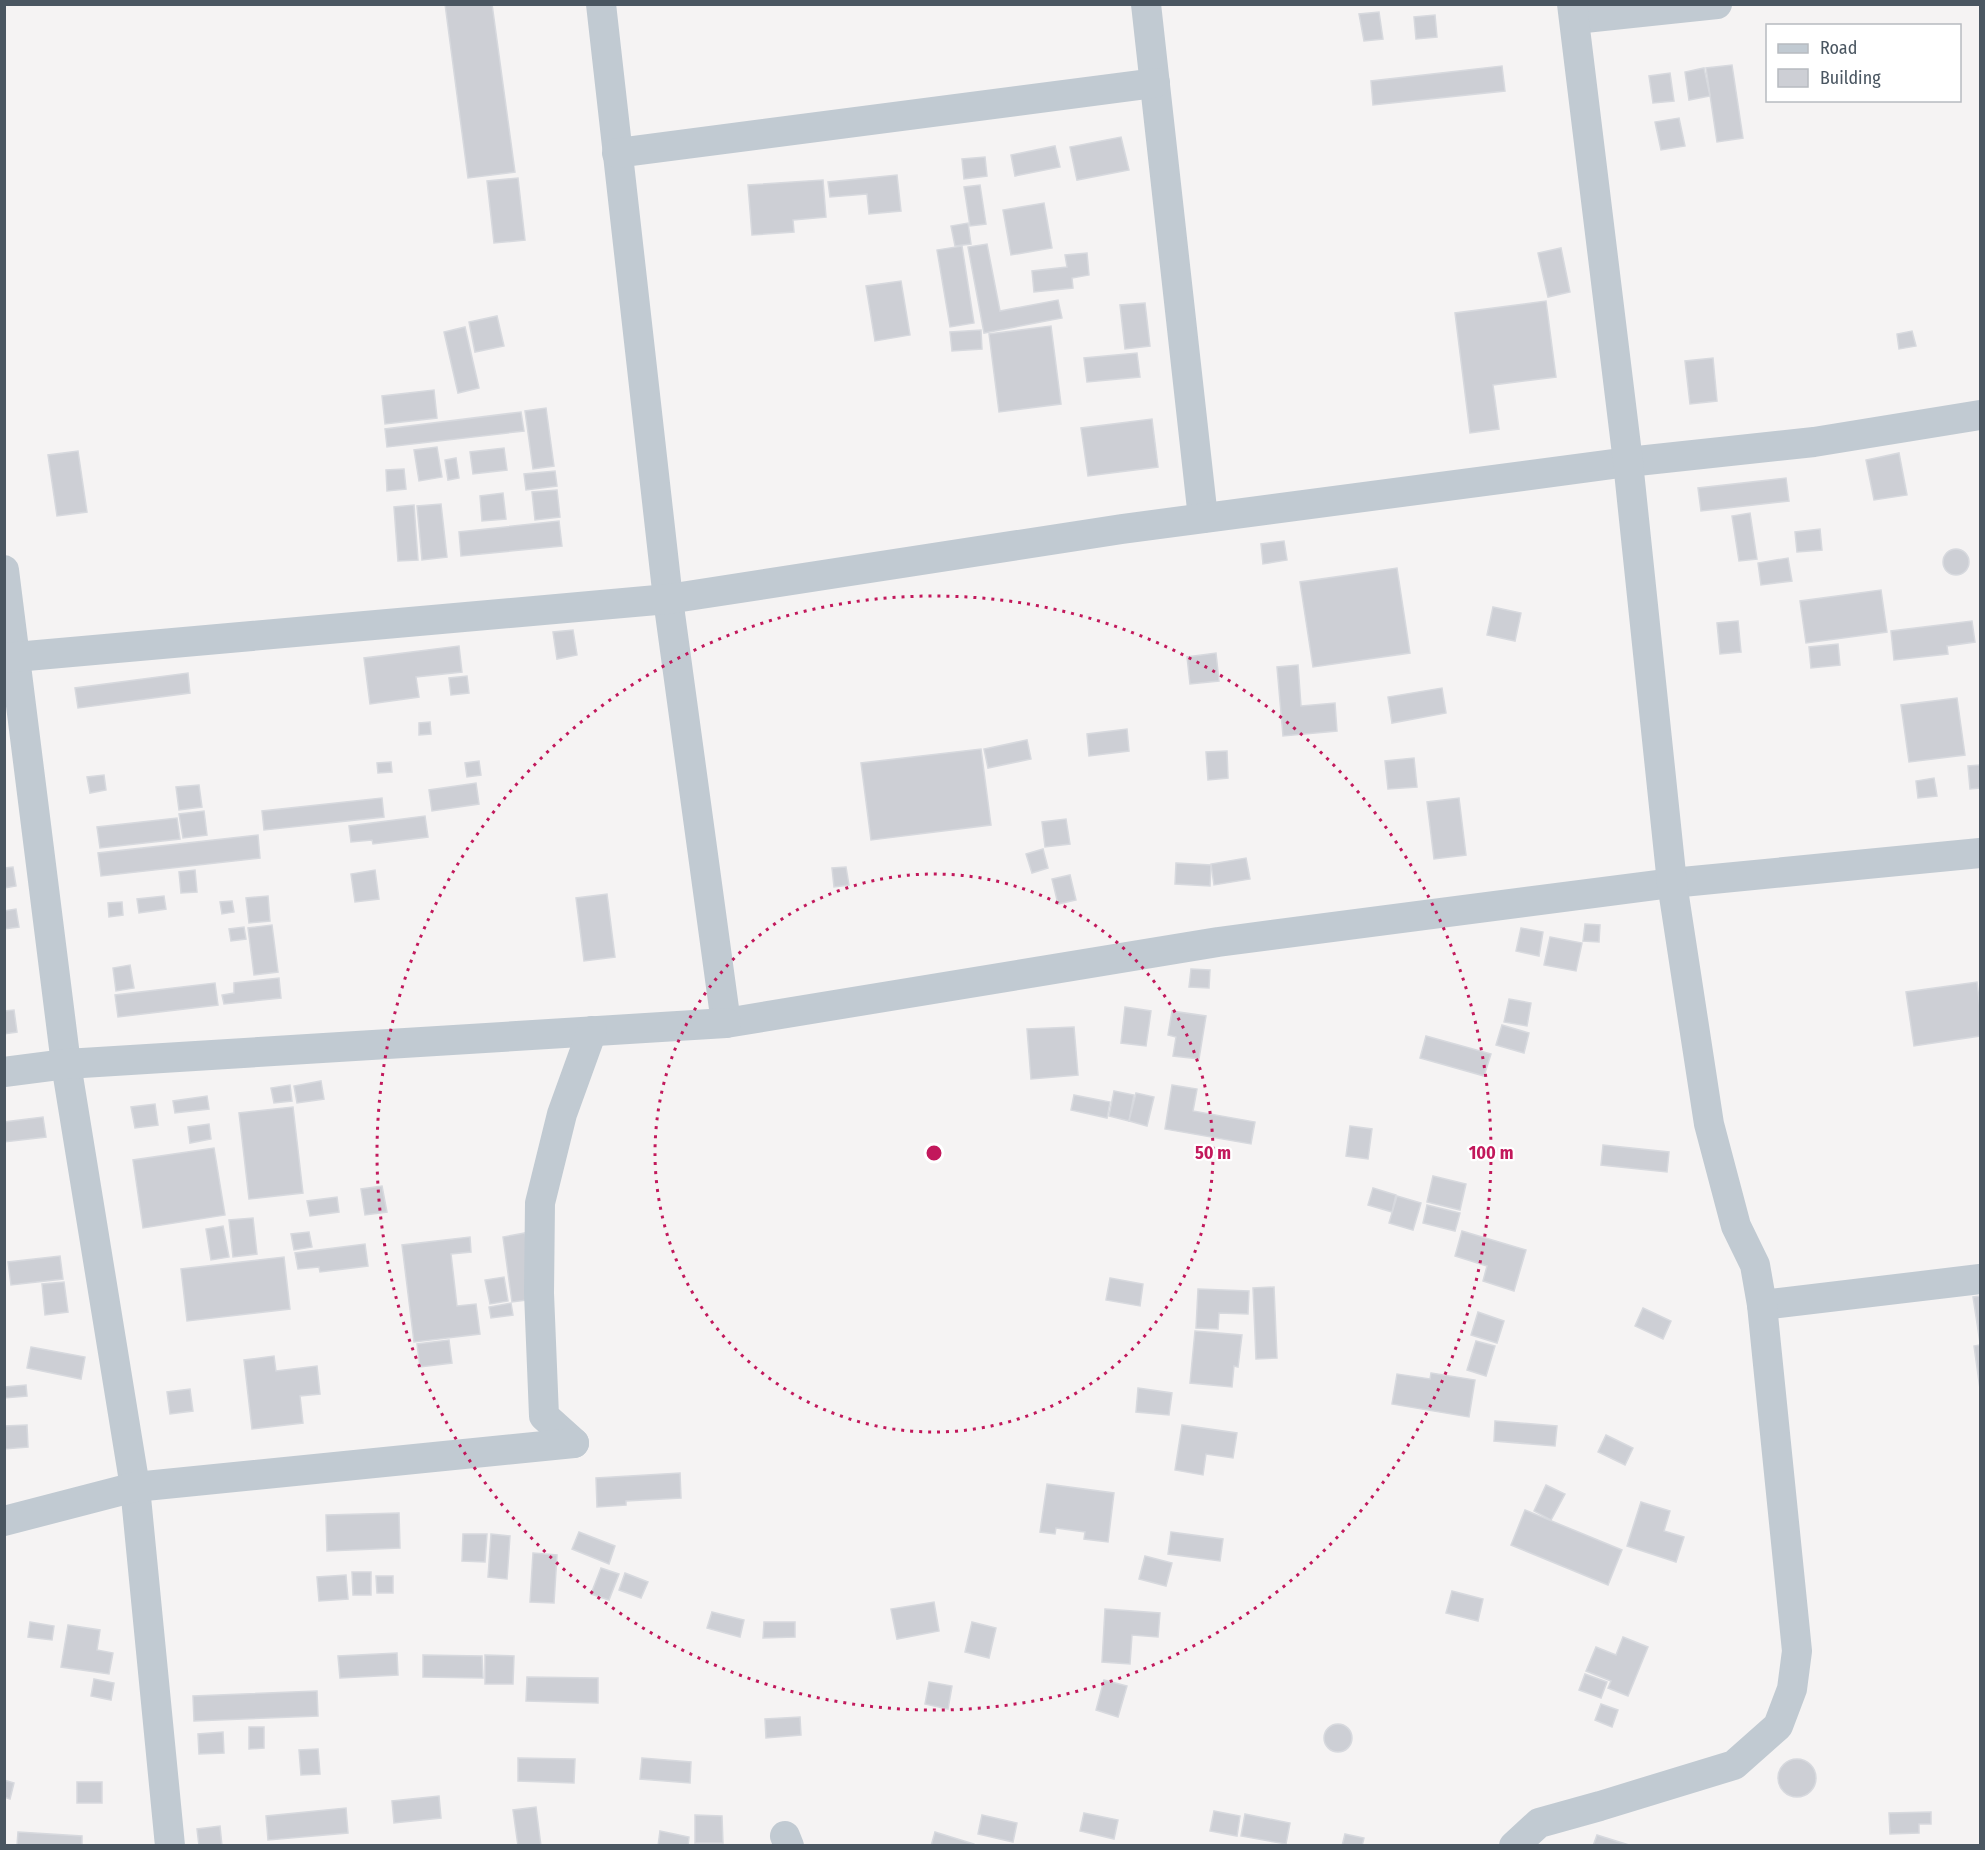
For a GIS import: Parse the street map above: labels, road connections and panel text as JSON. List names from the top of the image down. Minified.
{"legend":["Road","Building"],"rings":["50 m","100 m"]}
